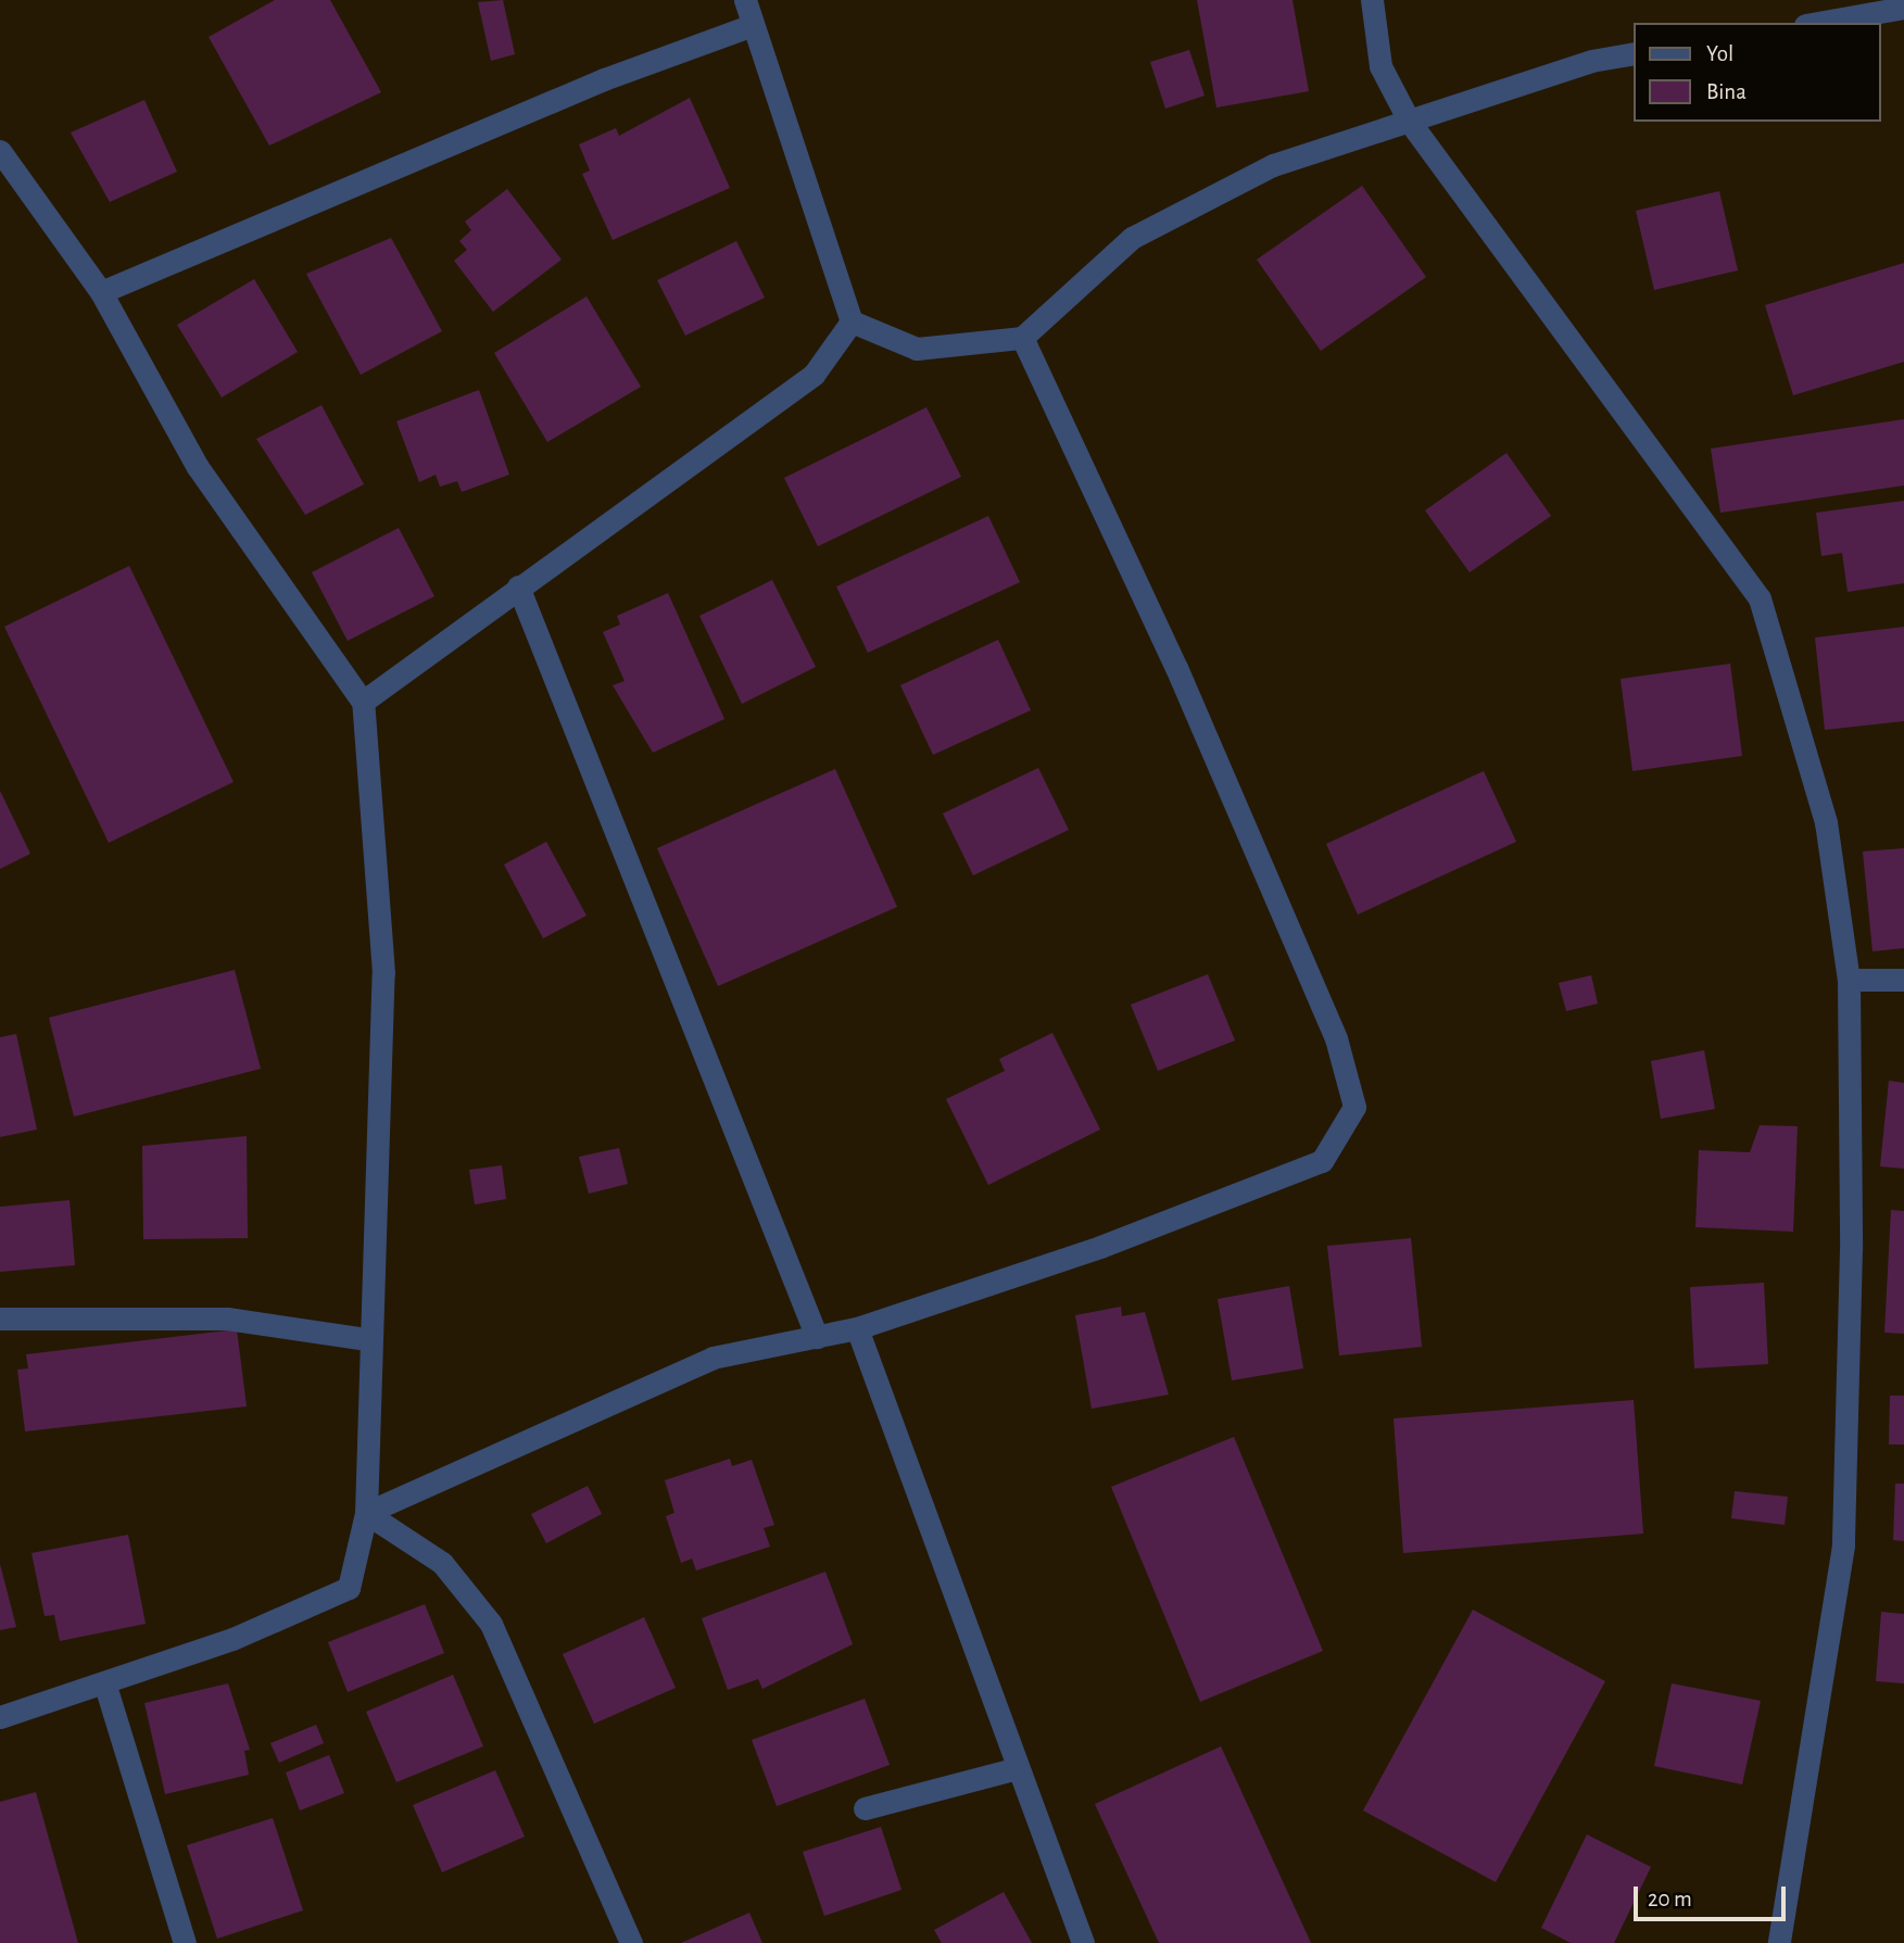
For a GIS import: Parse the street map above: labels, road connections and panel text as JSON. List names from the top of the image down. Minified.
{"legend":["Yol","Bina"],"scale_bar":"20 m"}
